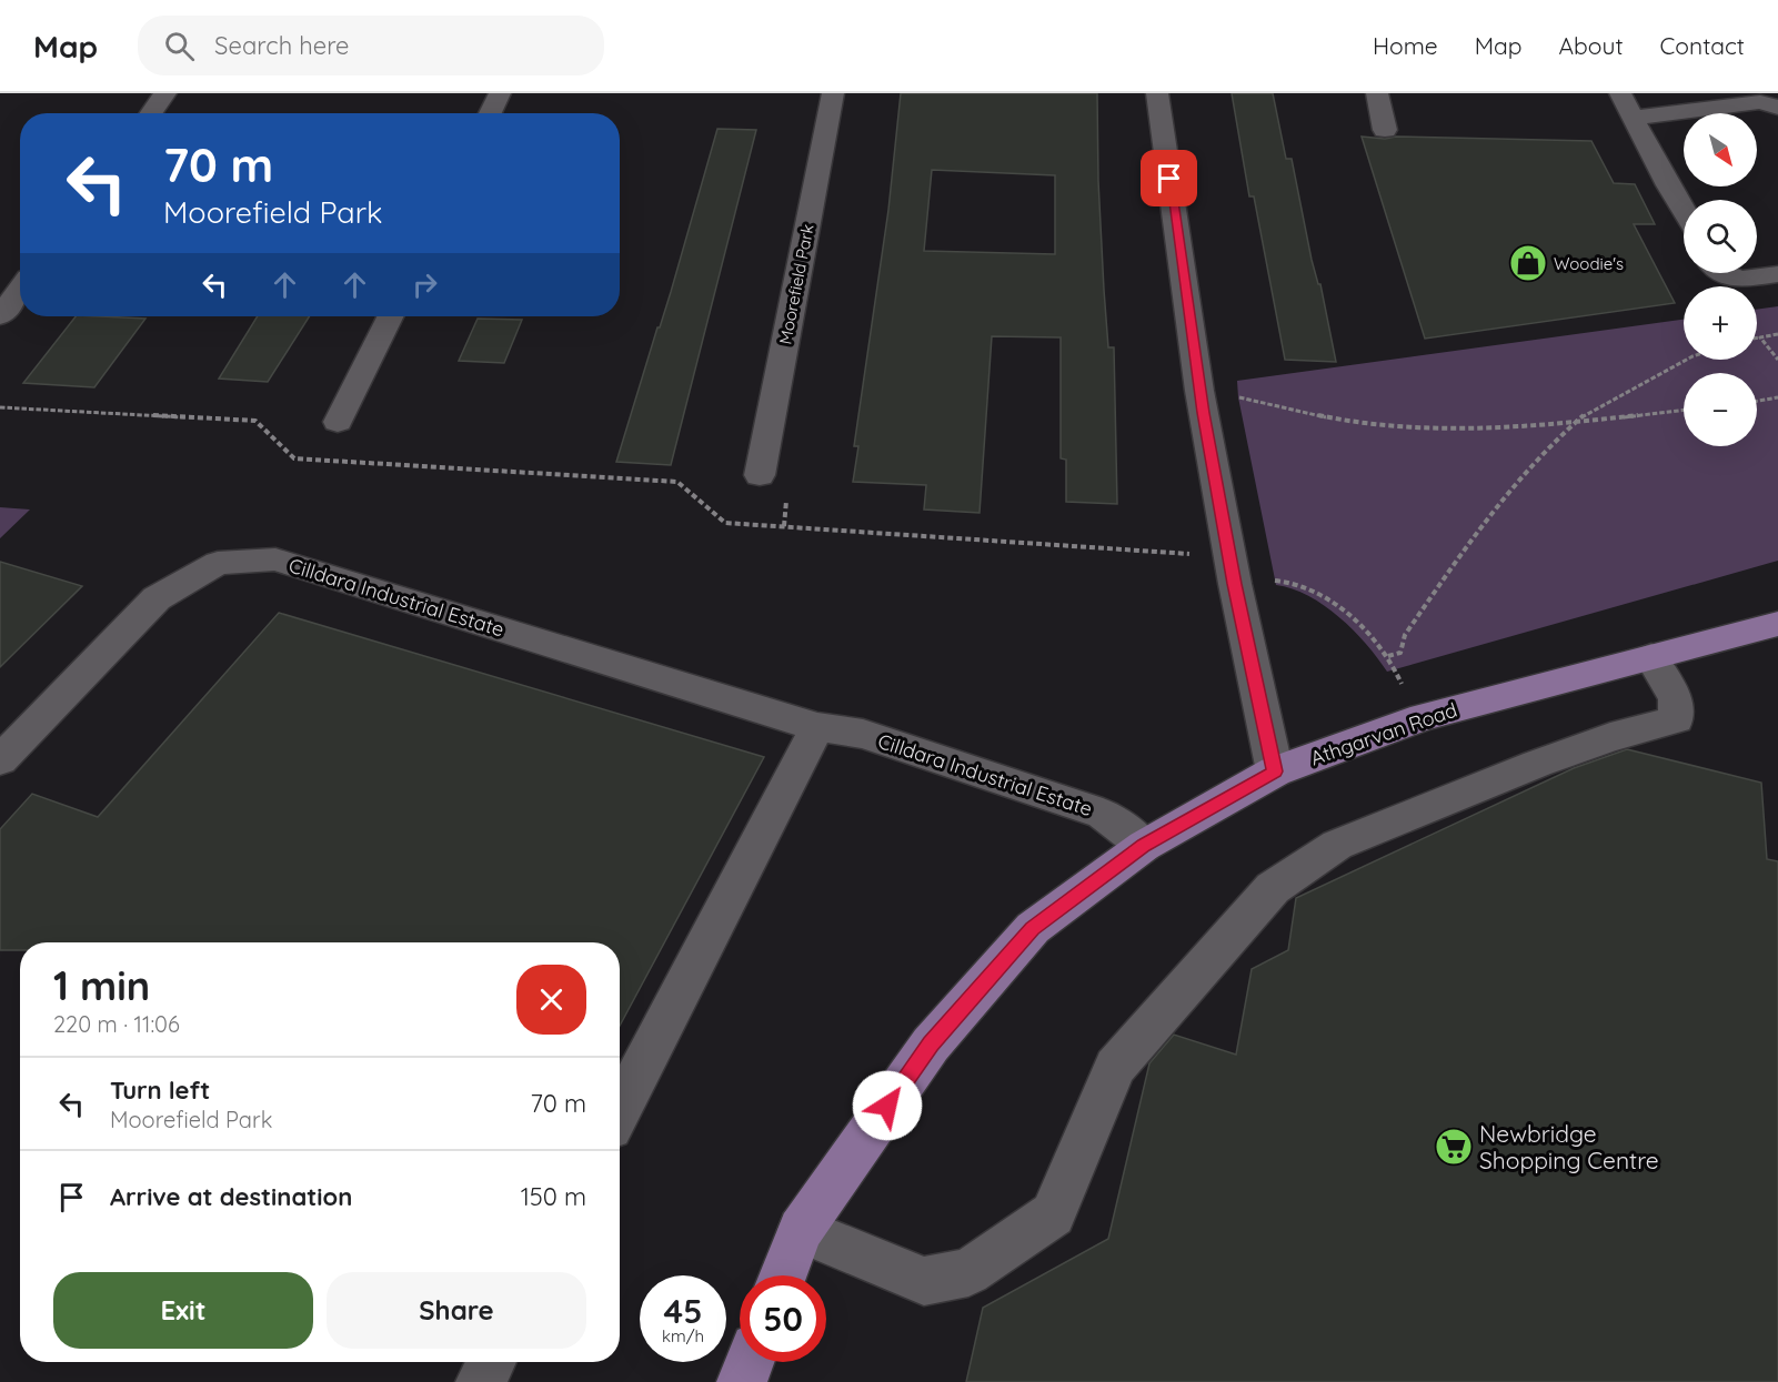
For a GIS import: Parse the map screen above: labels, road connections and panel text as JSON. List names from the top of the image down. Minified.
{"streets":{"main road":["Athgarvan Road"],"street":["Moorefield Park","Cilldara Industrial Estate"]},"crossings":[["Cilldara Industrial Estate","Athgarvan Road"]],"places":{"shop":["Woodie's"],"supermarket":["Newbridge Shopping Centre"]},"north":"bottom right","page":{"header":"Map","search":"Search here","nav":["Home","Map","About","Contact"],"map_buttons":["+","−"],"turn":["70 m","Moorefield Park"],"heading":["1 min","220 m · 11:06"],"list":[{"name":"Turn left","note":"Moorefield Park","value":"70 m"},{"name":"Arrive at destination","value":"150 m"}],"buttons":["Exit","Share"],"speed":"45 km/h","limit":"50"}}
